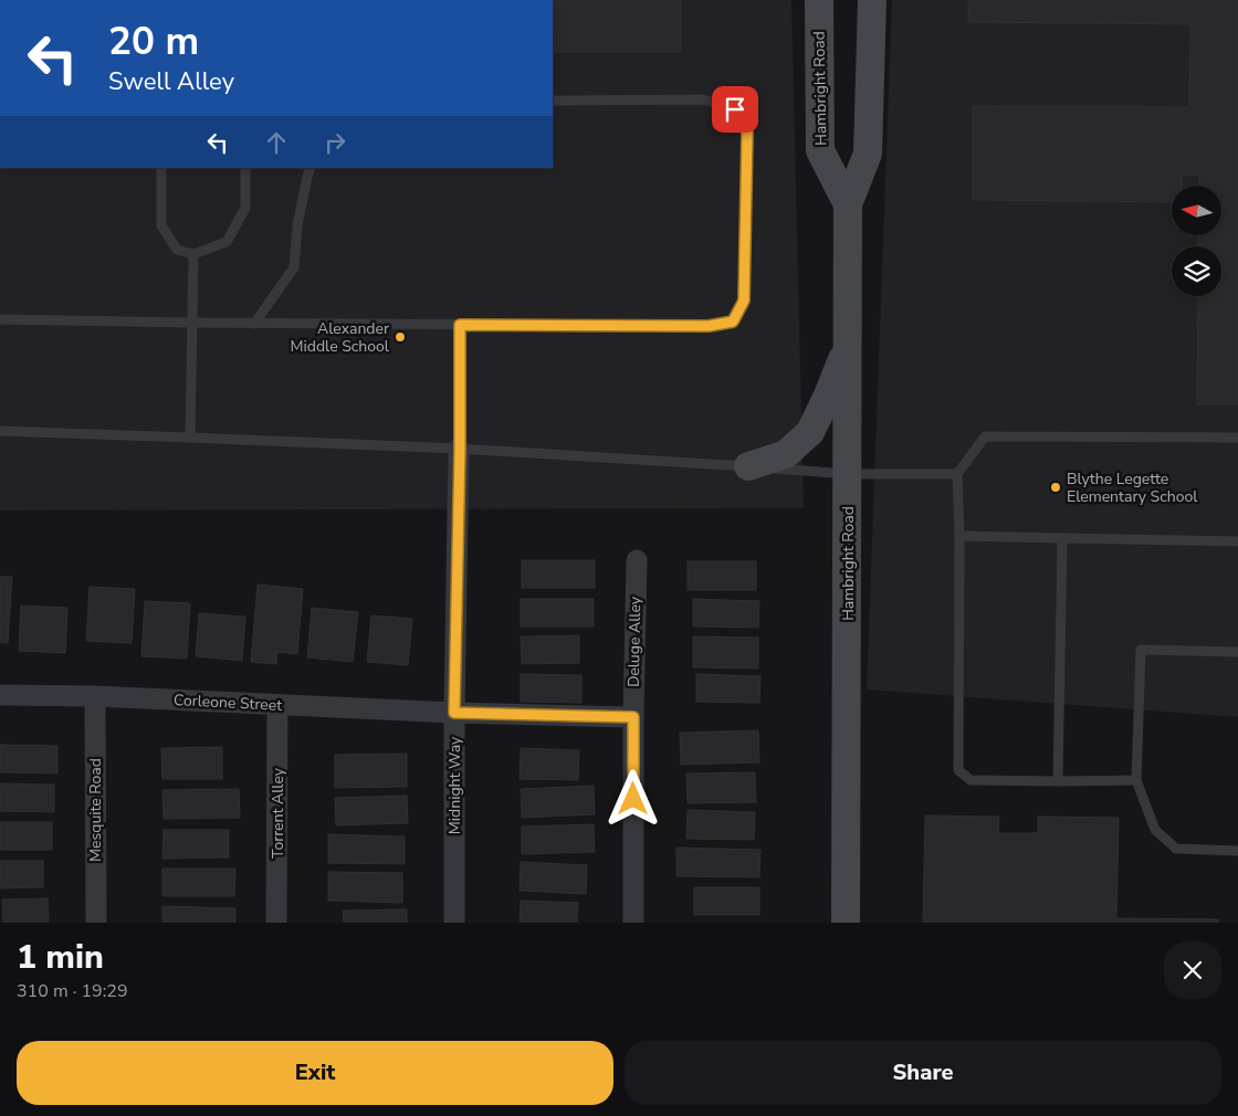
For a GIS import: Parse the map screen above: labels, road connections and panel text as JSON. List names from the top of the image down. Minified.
{"streets":{"main road":["Hambright Road"],"street":["Deluge Alley","Corleone Street","Midnight Way","Mesquite Road","Torrent Alley"]},"crossings":[["Deluge Alley","Corleone Street"],["Corleone Street","Midnight Way"],["Corleone Street","Mesquite Road"],["Corleone Street","Torrent Alley"]],"places":["Alexander Middle School","Blythe Legette Elementary School"],"north":"left","page":{"turn":["20 m","Swell Alley"],"heading":["1 min","310 m · 19:29"],"buttons":["Exit","Share"]}}
